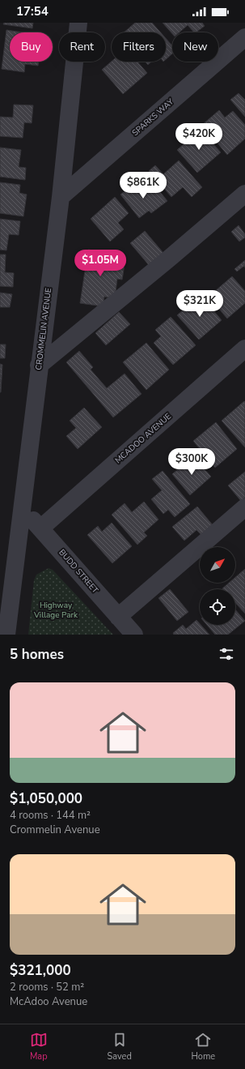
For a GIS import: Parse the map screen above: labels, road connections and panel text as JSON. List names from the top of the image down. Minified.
{"streets":{"street":["SPARKS WAY","CROMMELIN AVENUE","MCADOO AVENUE","BUDD STREET"]},"crossings":[["SPARKS WAY","CROMMELIN AVENUE"],["CROMMELIN AVENUE","BUDD STREET"],["MCADOO AVENUE","BUDD STREET"]],"parks":["Highway Village Park"],"north":"top right","page":{"status":"17:54","chip":["Buy","Rent","Filters","New"],"price":["$420K","$861K","$1.05M","$321K","$300K"],"heading":"5 homes","list":[{"name":"$1,050,000","note":"4 rooms · 144 m² · Crommelin Avenue"},{"name":"$321,000","note":"2 rooms · 52 m² · McAdoo Avenue"}],"tabs":["Map","Saved","Home"]}}
